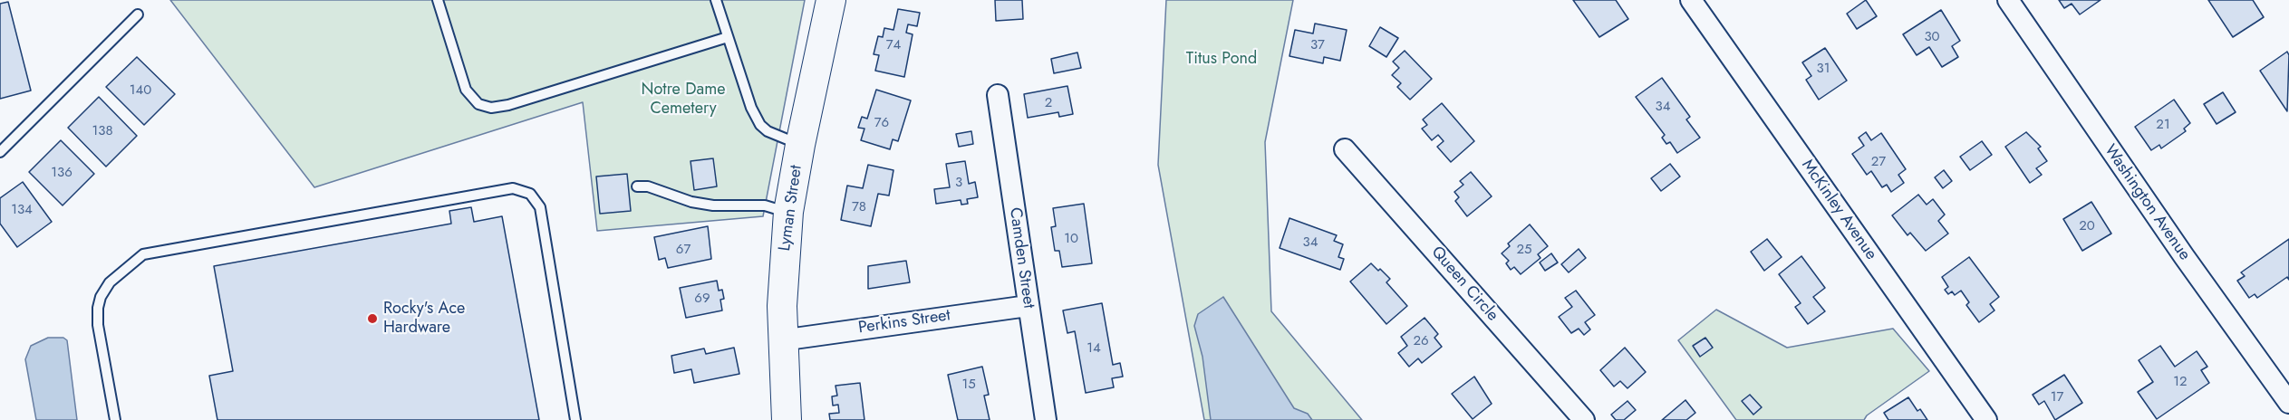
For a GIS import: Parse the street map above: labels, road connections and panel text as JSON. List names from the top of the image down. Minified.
{"streets":{"main road":["Lyman Street"],"street":["Washington Avenue","McKinley Avenue","Camden Street","Queen Circle","Perkins Street"]},"crossings":[["Lyman Street","Perkins Street"],["Camden Street","Perkins Street"]],"parks":["Titus Pond","Notre Dame Cemetery"],"places":["Rocky's Ace Hardware"],"house_numbers":["30","74","37","31","140","2","34","76","21","138","27","136","3","78","134","20","10","34","67","25","69","26","14","12","15","17"]}
